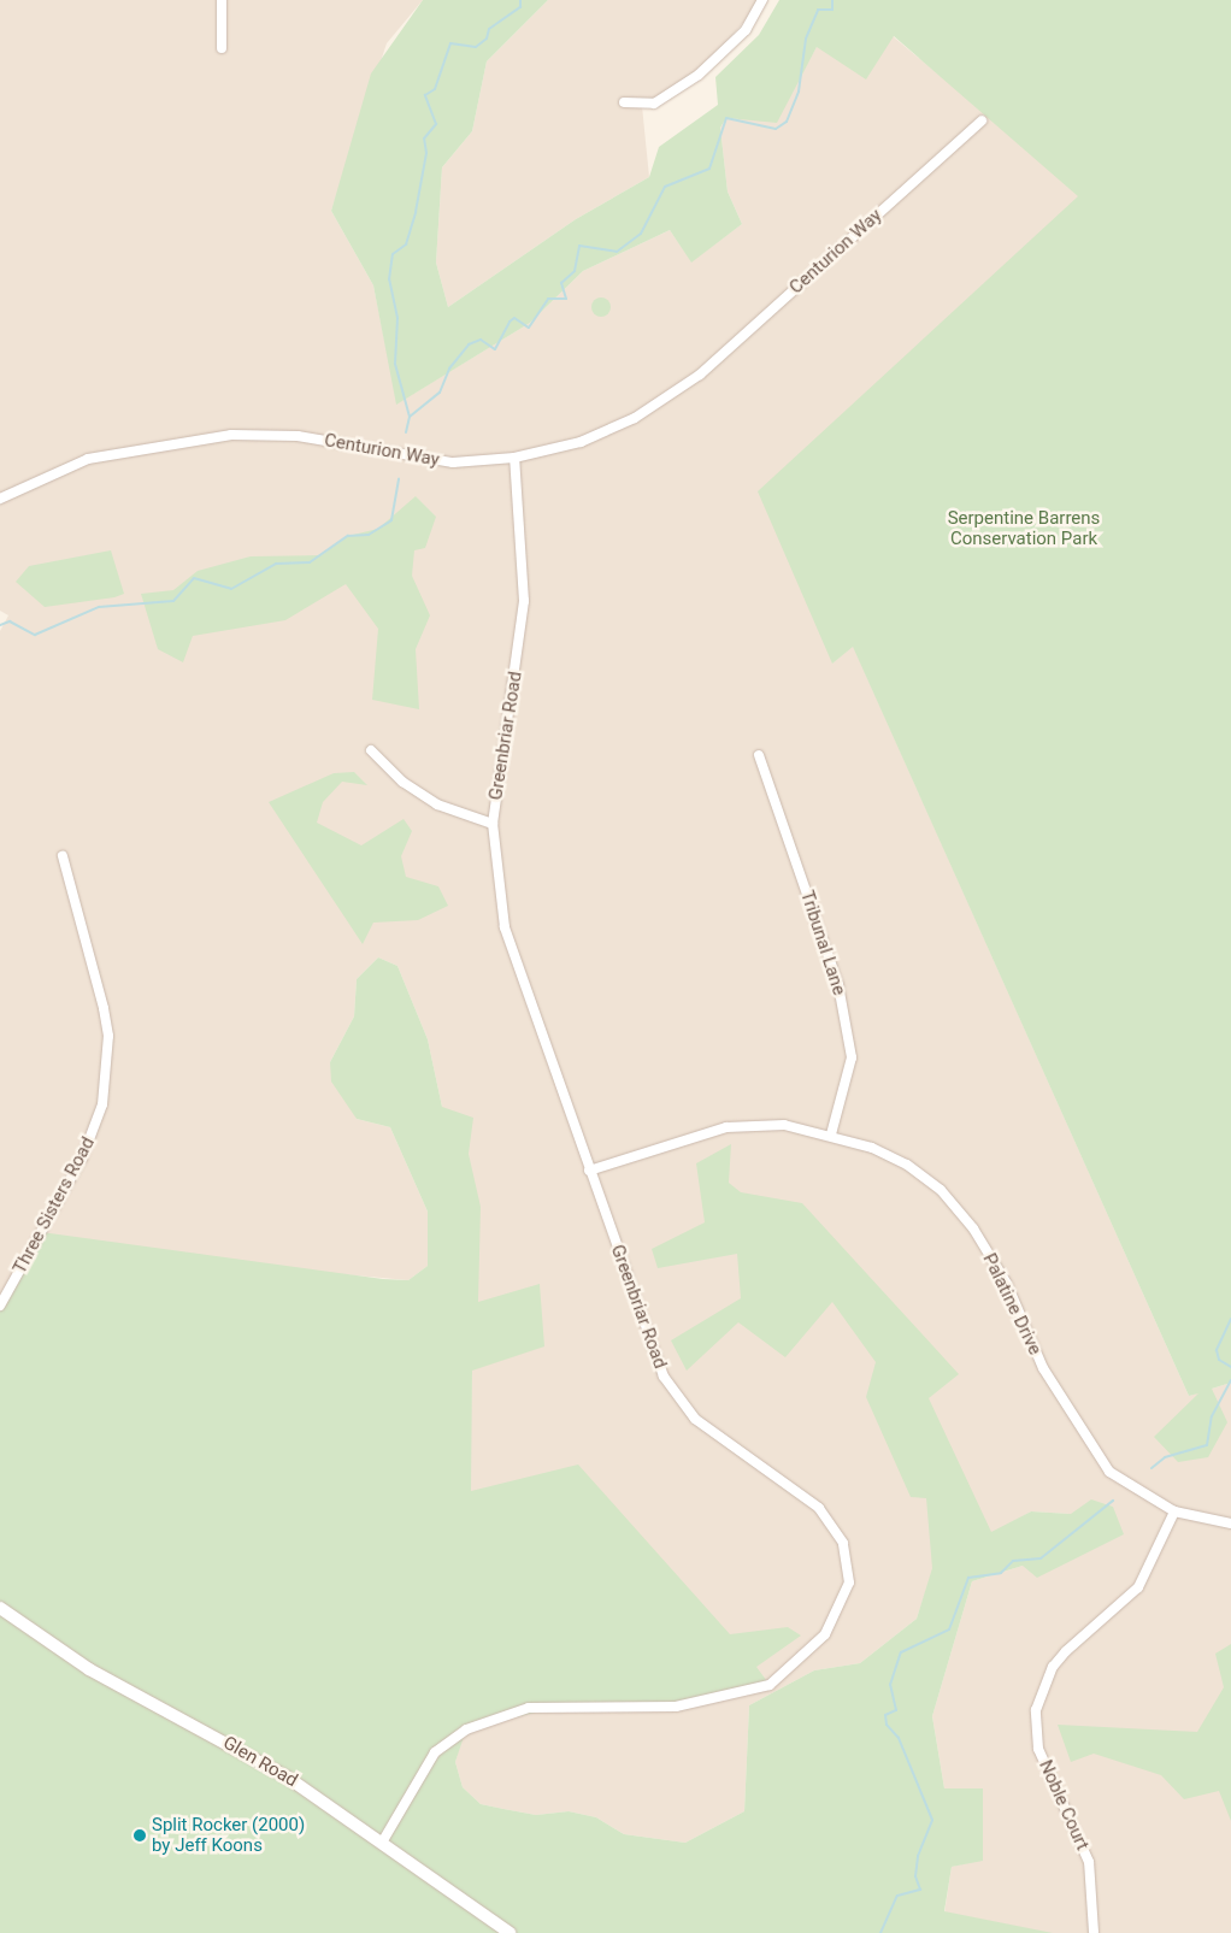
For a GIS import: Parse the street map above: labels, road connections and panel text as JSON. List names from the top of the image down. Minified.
{"streets":{"main road":["Glen Road"],"street":["Centurion Way","Greenbriar Road","Tribunal Lane","Three Sisters Road","Palatine Drive","Noble Court"]},"crossings":[["Centurion Way","Greenbriar Road"],["Greenbriar Road","Palatine Drive"],["Greenbriar Road","Glen Road"],["Tribunal Lane","Palatine Drive"],["Palatine Drive","Noble Court"]],"parks":["Serpentine Barrens Conservation Park"],"places":["Split Rocker (2000) by Jeff Koons"]}
